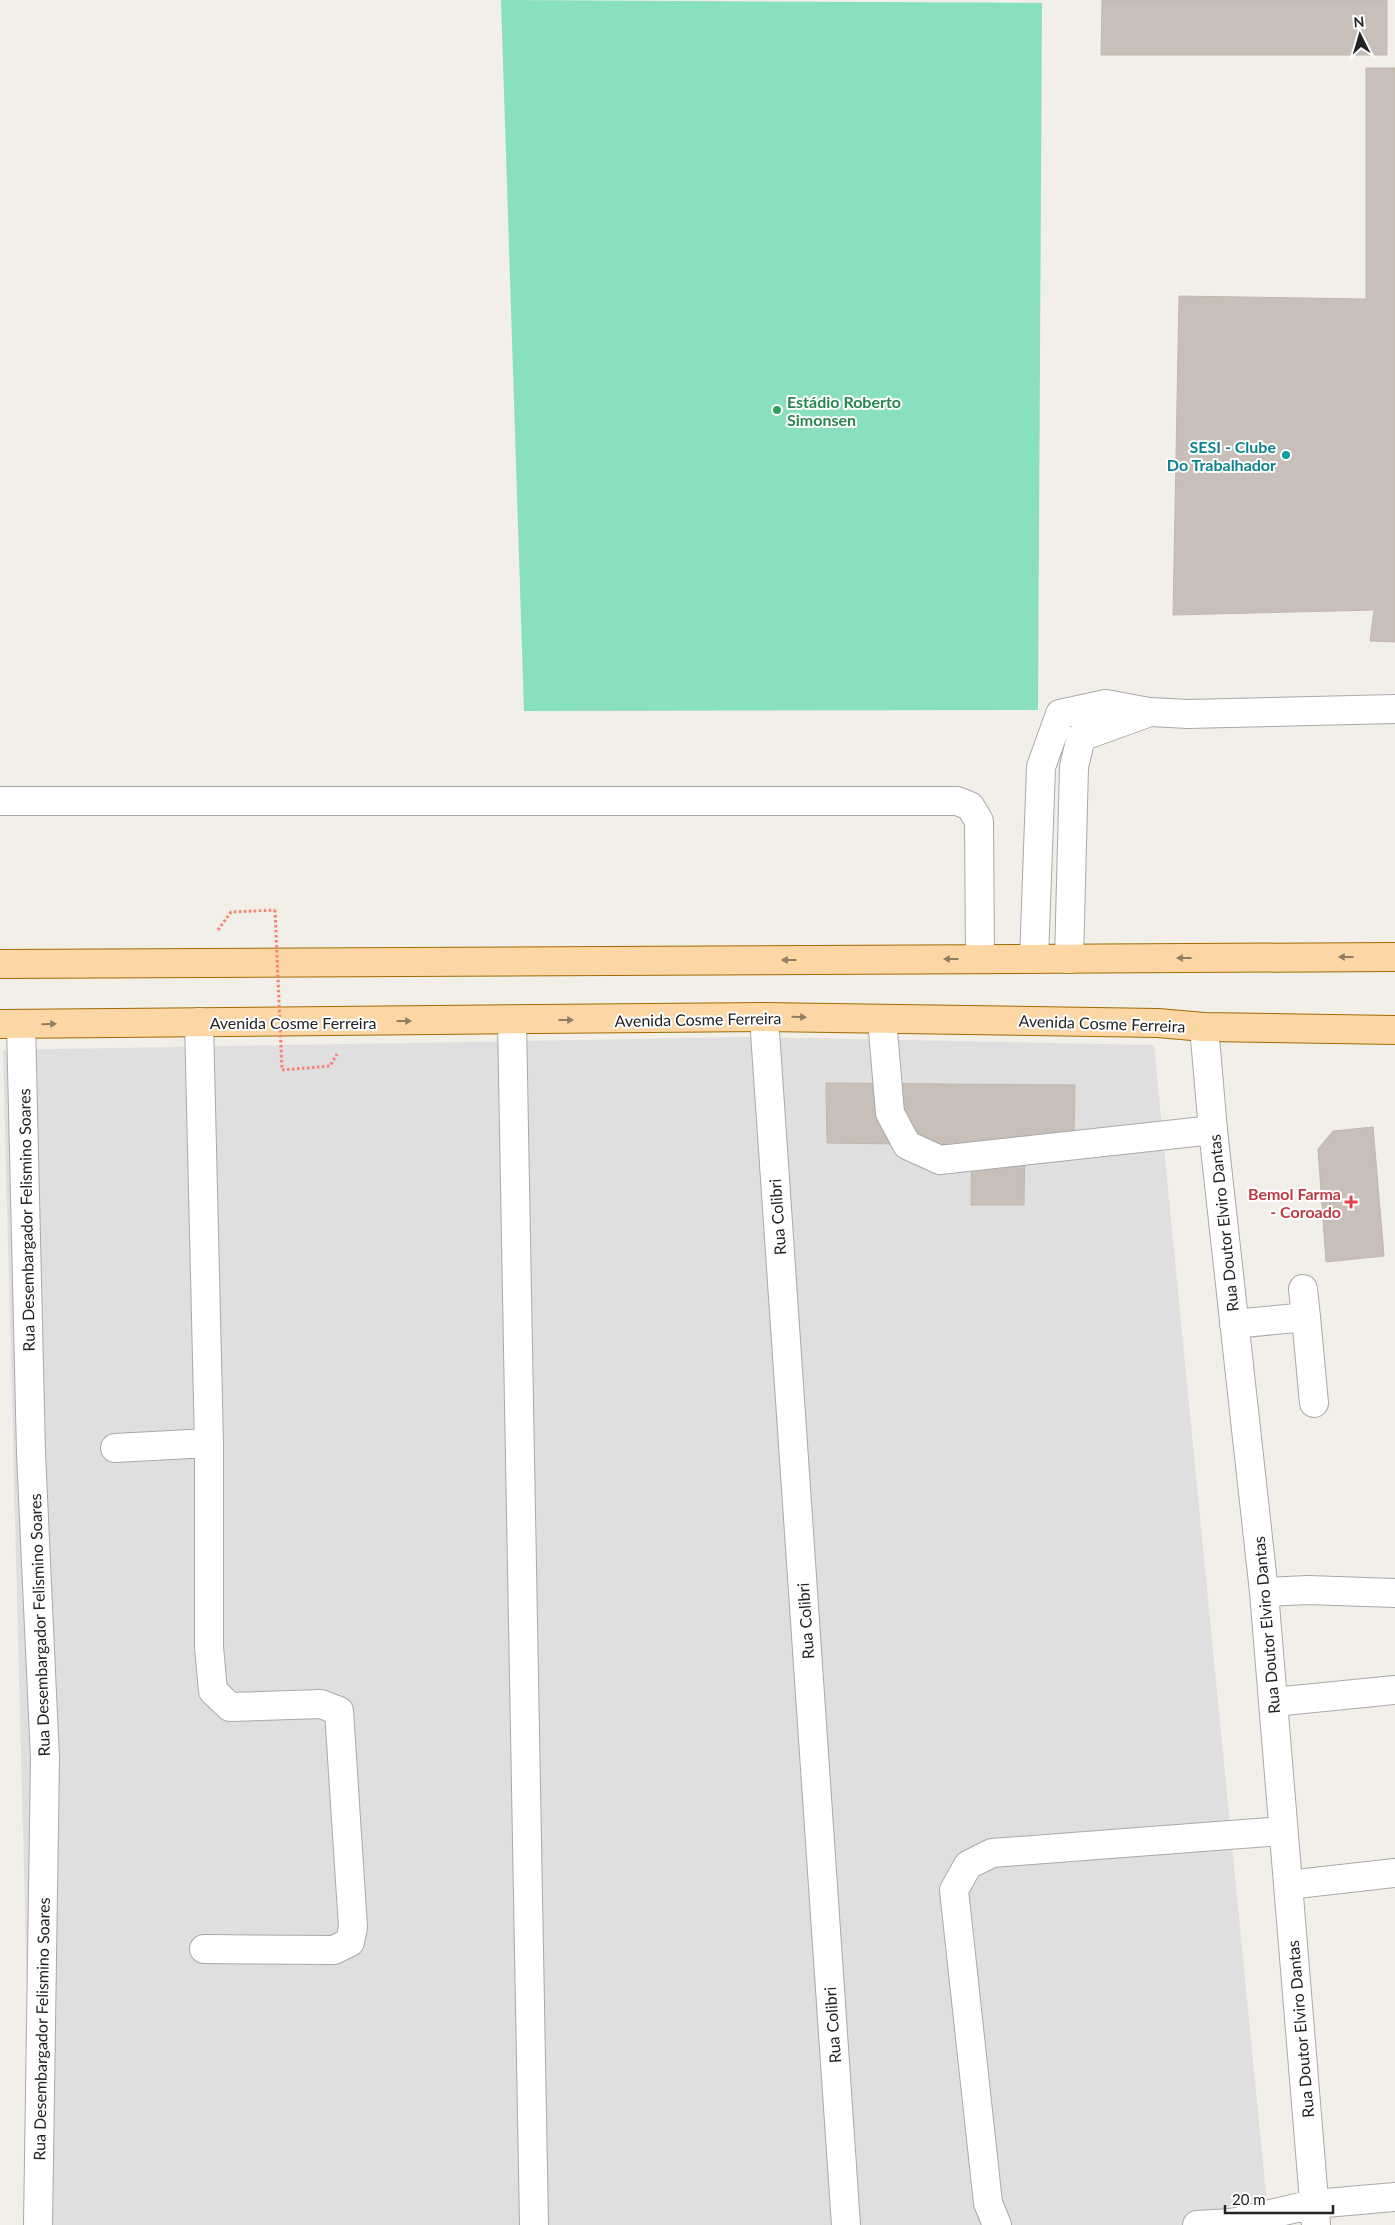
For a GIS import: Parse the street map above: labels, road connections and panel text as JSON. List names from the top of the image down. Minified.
{"streets":{"main road":["Avenida Cosme Ferreira"],"street":["Rua Colibri","Rua Desembargador Felismino Soares","Rua Doutor Elviro Dantas"]},"crossings":[["Avenida Cosme Ferreira","Rua Colibri"],["Avenida Cosme Ferreira","Rua Desembargador Felismino Soares"],["Avenida Cosme Ferreira","Rua Doutor Elviro Dantas"]],"places":{"other":["Estádio Roberto Simonsen","SESI - Clube Do Trabalhador"],"health":["Bemol Farma - Coroado"]},"scale_bar":"20 m","north":"top"}
